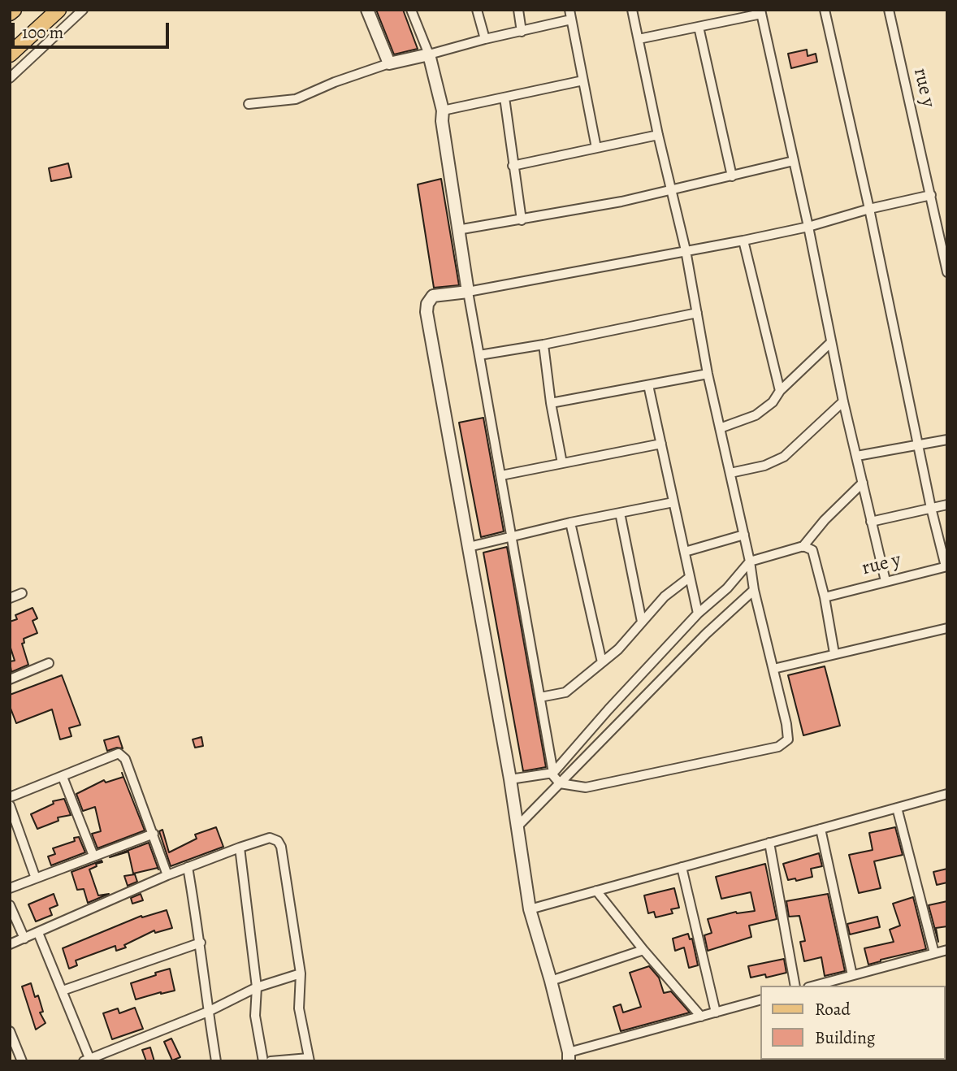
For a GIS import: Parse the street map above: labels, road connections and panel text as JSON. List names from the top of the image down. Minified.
{"streets":{"street":["rue y"]},"legend":["Road","Building"],"scale_bar":"100 m"}
